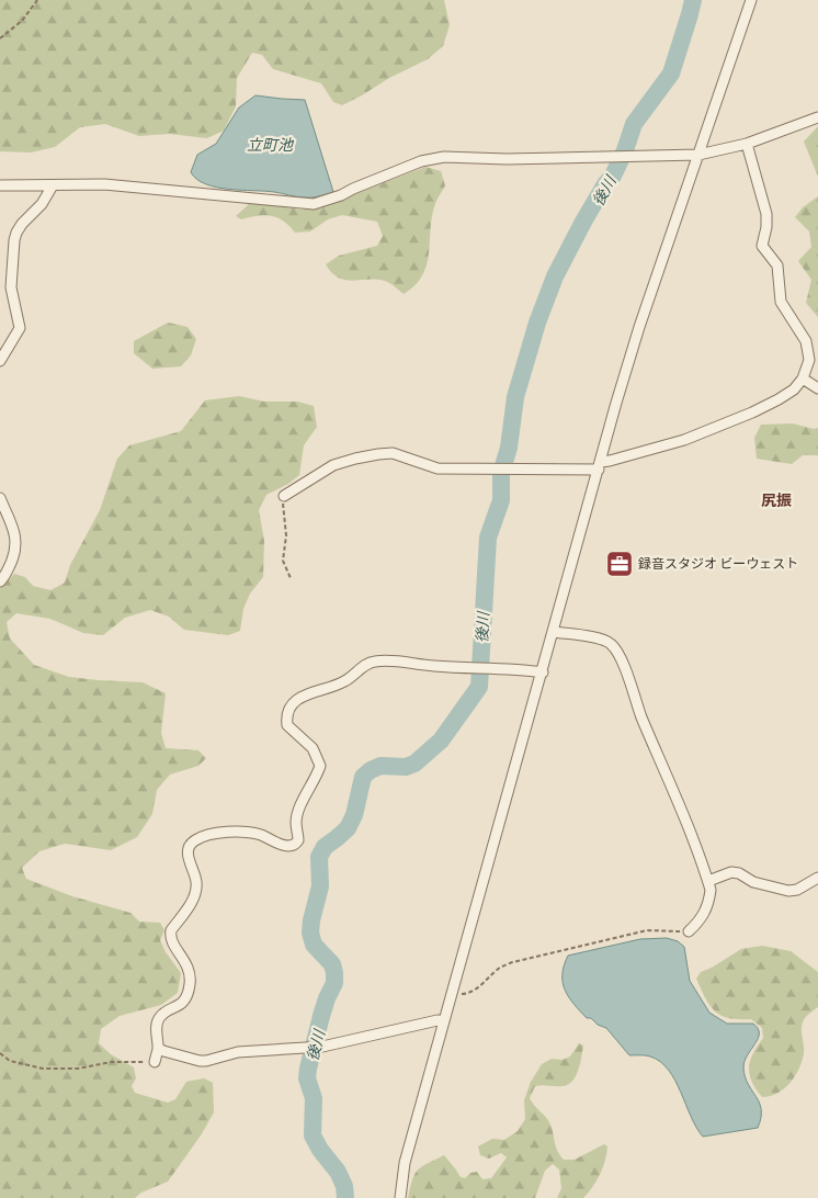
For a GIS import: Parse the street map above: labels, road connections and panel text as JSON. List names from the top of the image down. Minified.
{"districts":["尻振"],"water":["立町池","後川"],"places":{"office":["録音スタジオ ビーウェスト"]}}
